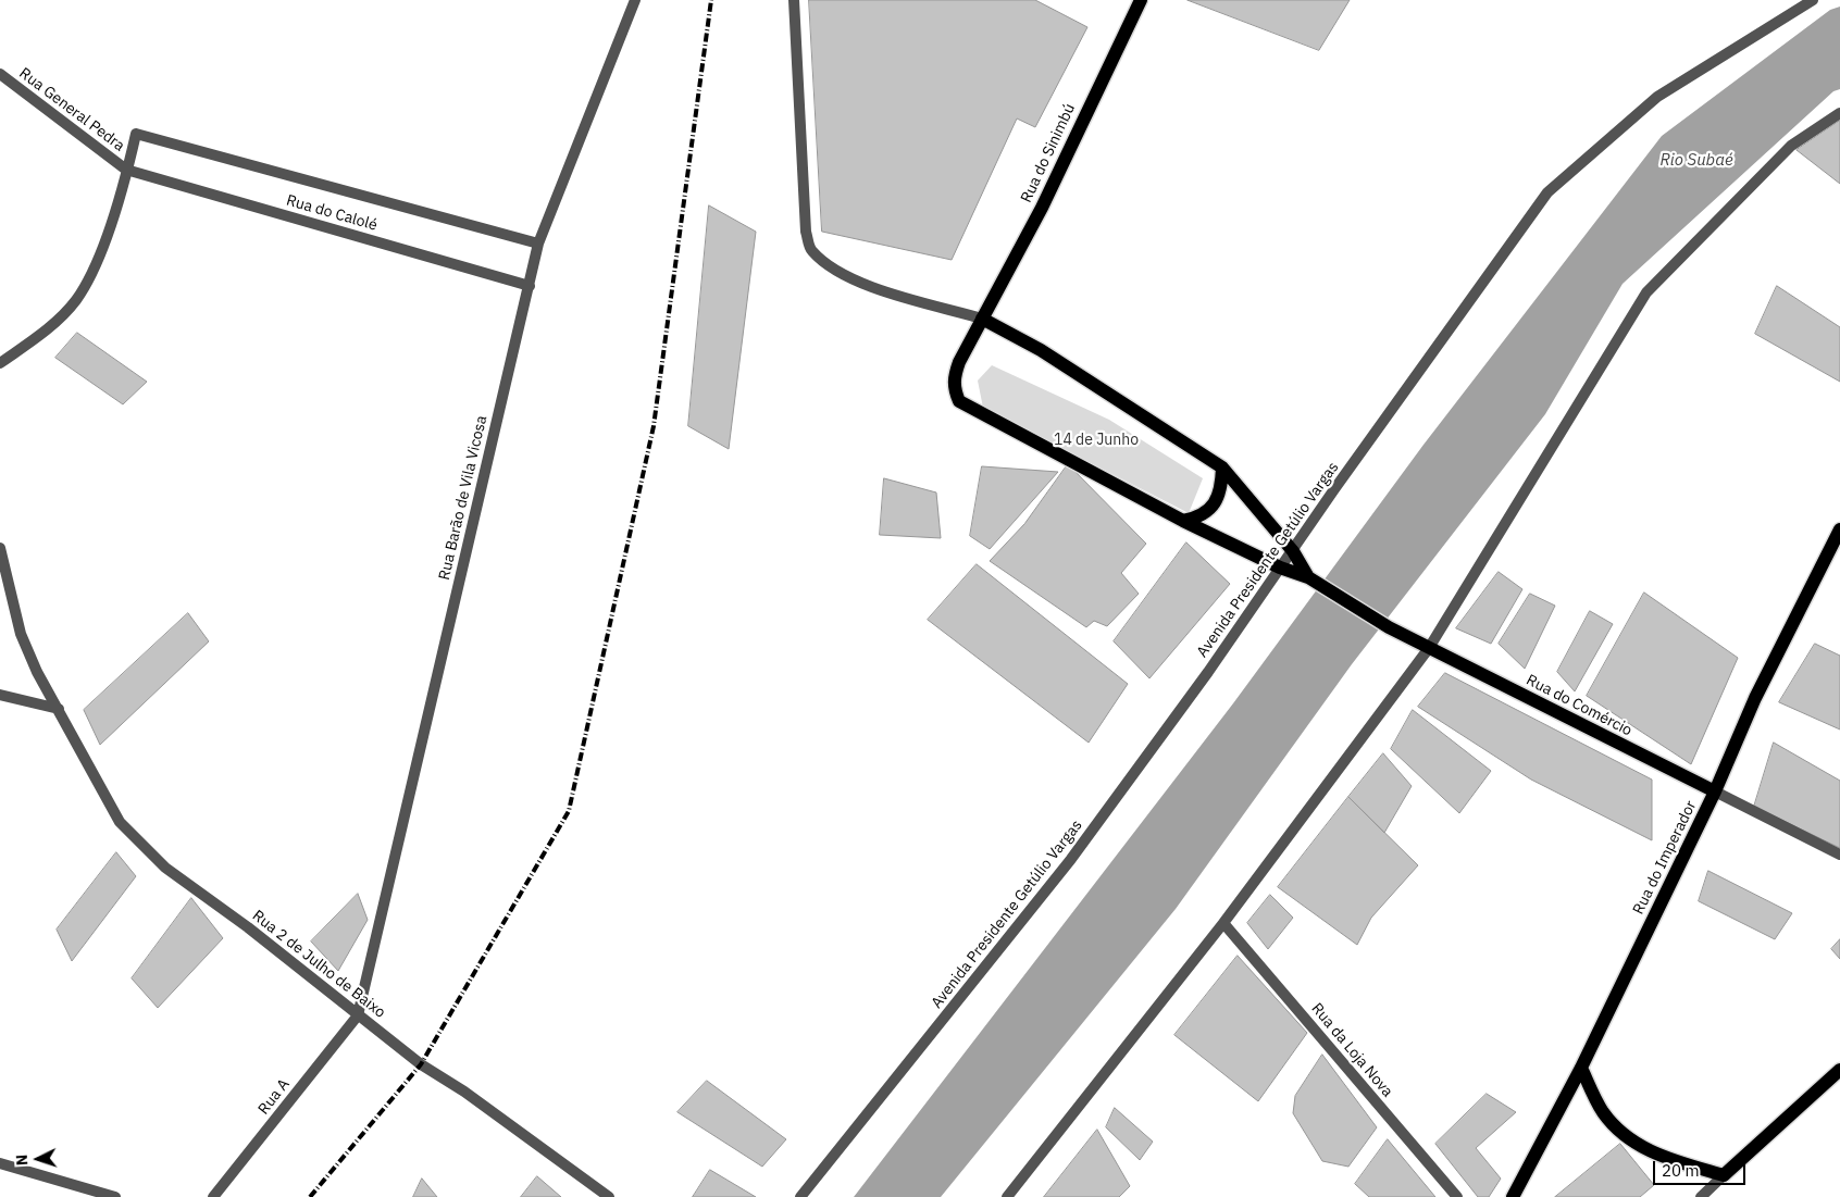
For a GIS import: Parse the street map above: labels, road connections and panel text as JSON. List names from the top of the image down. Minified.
{"streets":{"main road":["Rua do Sinimbú","Rua do Comércio","Rua do Imperador"],"street":["Rua General Pedra","Rua do Calolé","Rua Barão de Vila Vicosa","Avenida Presidente Getúlio Vargas","Rua 2 de Julho de Baixo","Rua da Loja Nova","Rua A"]},"crossings":[["Rua General Pedra","Rua do Calolé"],["Rua do Sinimbú","Avenida Presidente Getúlio Vargas"],["Rua do Sinimbú","Rua do Comércio"],["Rua do Calolé","Rua Barão de Vila Vicosa"],["Rua Barão de Vila Vicosa","Rua 2 de Julho de Baixo"],["Rua Barão de Vila Vicosa","Rua A"],["Rua do Comércio","Rua do Imperador"],["Rua 2 de Julho de Baixo","Rua A"]],"water":["Rio Subaé"],"parks":["14 de Junho"],"scale_bar":"20 m","north":"left"}
